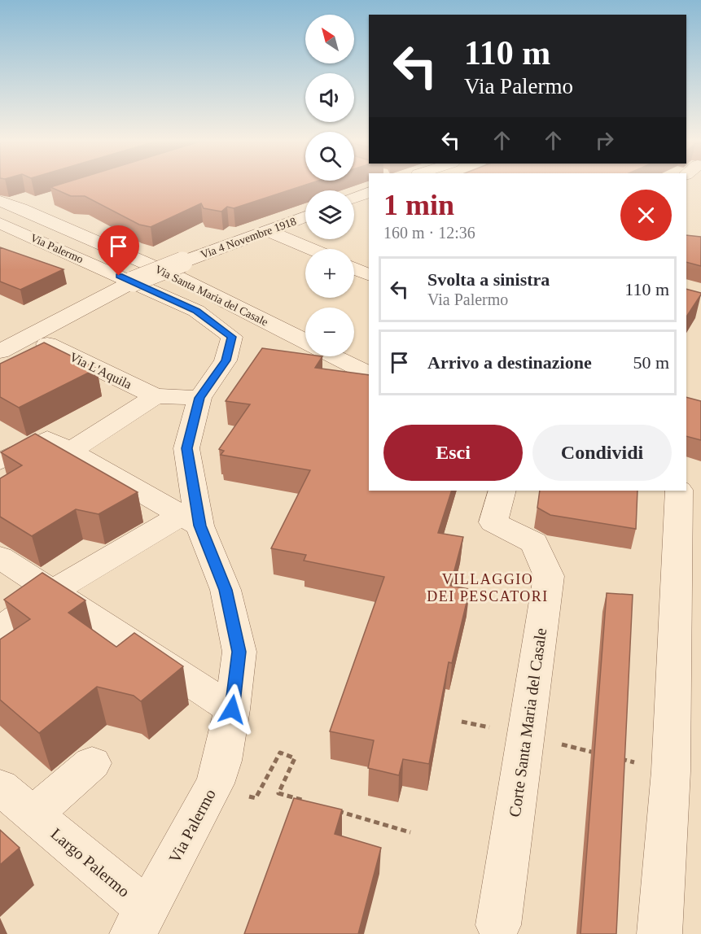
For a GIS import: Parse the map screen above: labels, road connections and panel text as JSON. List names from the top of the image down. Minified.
{"streets":{"street":["Via 4 Novembre 1918","Via Palermo","Via Santa Maria del Casale","Via L'Aquila","Corte Santa Maria del Casale","Largo Palermo"]},"crossings":[["Via 4 Novembre 1918","Via Palermo"],["Via Palermo","Largo Palermo"]],"districts":["VILLAGGIO DEI PESCATORI"],"north":"top left","page":{"map_buttons":["+","−"],"turn":["110 m","Via Palermo"],"heading":["1 min","160 m · 12:36"],"list":[{"name":"Svolta a sinistra","note":"Via Palermo","value":"110 m"},{"name":"Arrivo a destinazione","value":"50 m"}],"buttons":["Esci","Condividi"]}}
